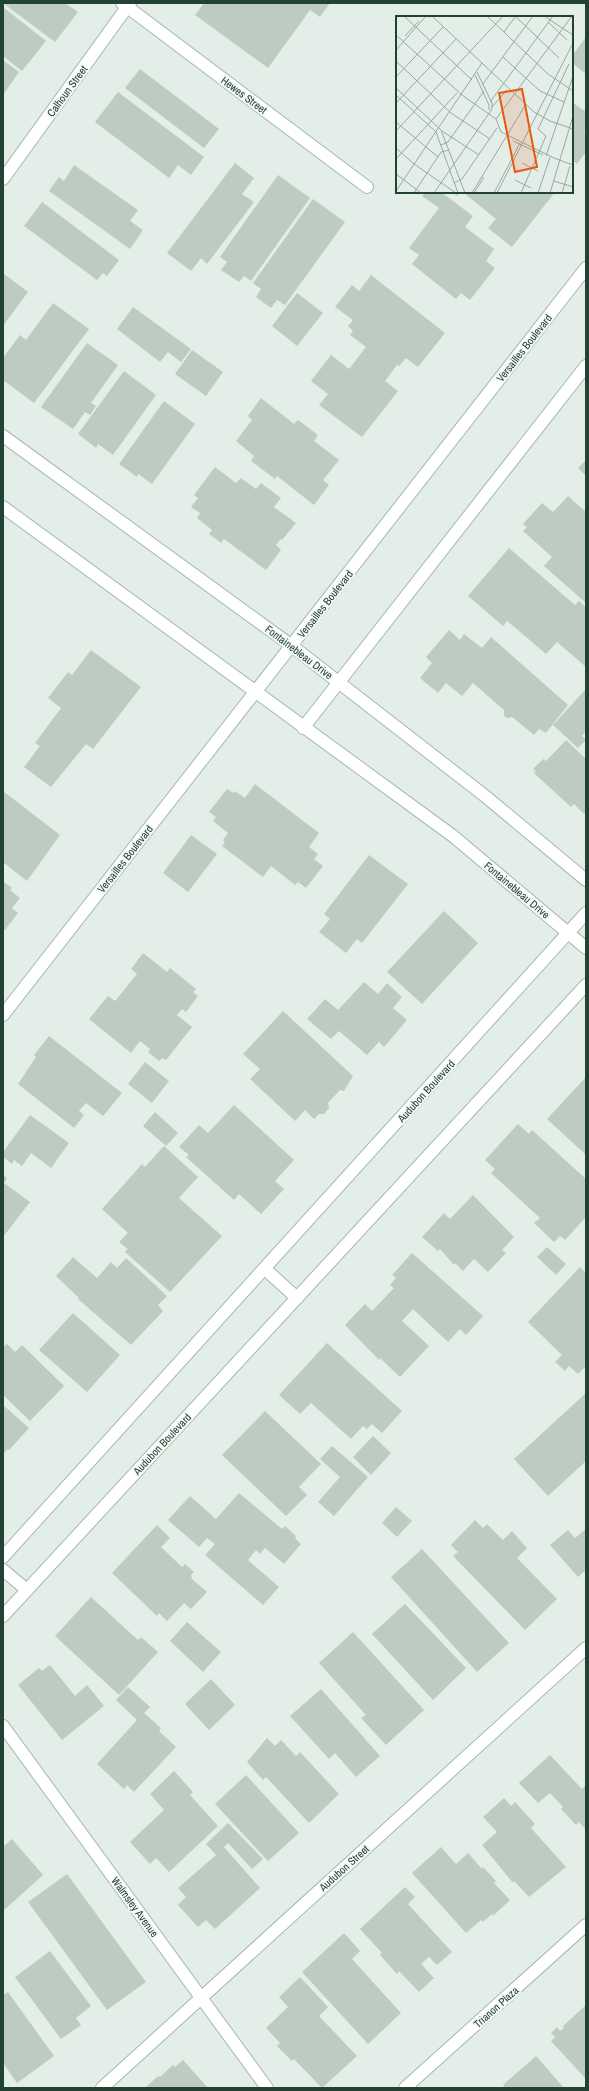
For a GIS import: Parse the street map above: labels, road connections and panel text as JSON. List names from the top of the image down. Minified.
{"streets":{"street":["Calhoun Street","Hewes Street","Versailles Boulevard","Fontainebleau Drive","Audubon Boulevard","Audubon Street","Walmsley Avenue","Trianon Plaza"]},"crossings":[["Calhoun Street","Hewes Street"],["Versailles Boulevard","Fontainebleau Drive"],["Fontainebleau Drive","Audubon Boulevard"],["Audubon Street","Walmsley Avenue"]]}
